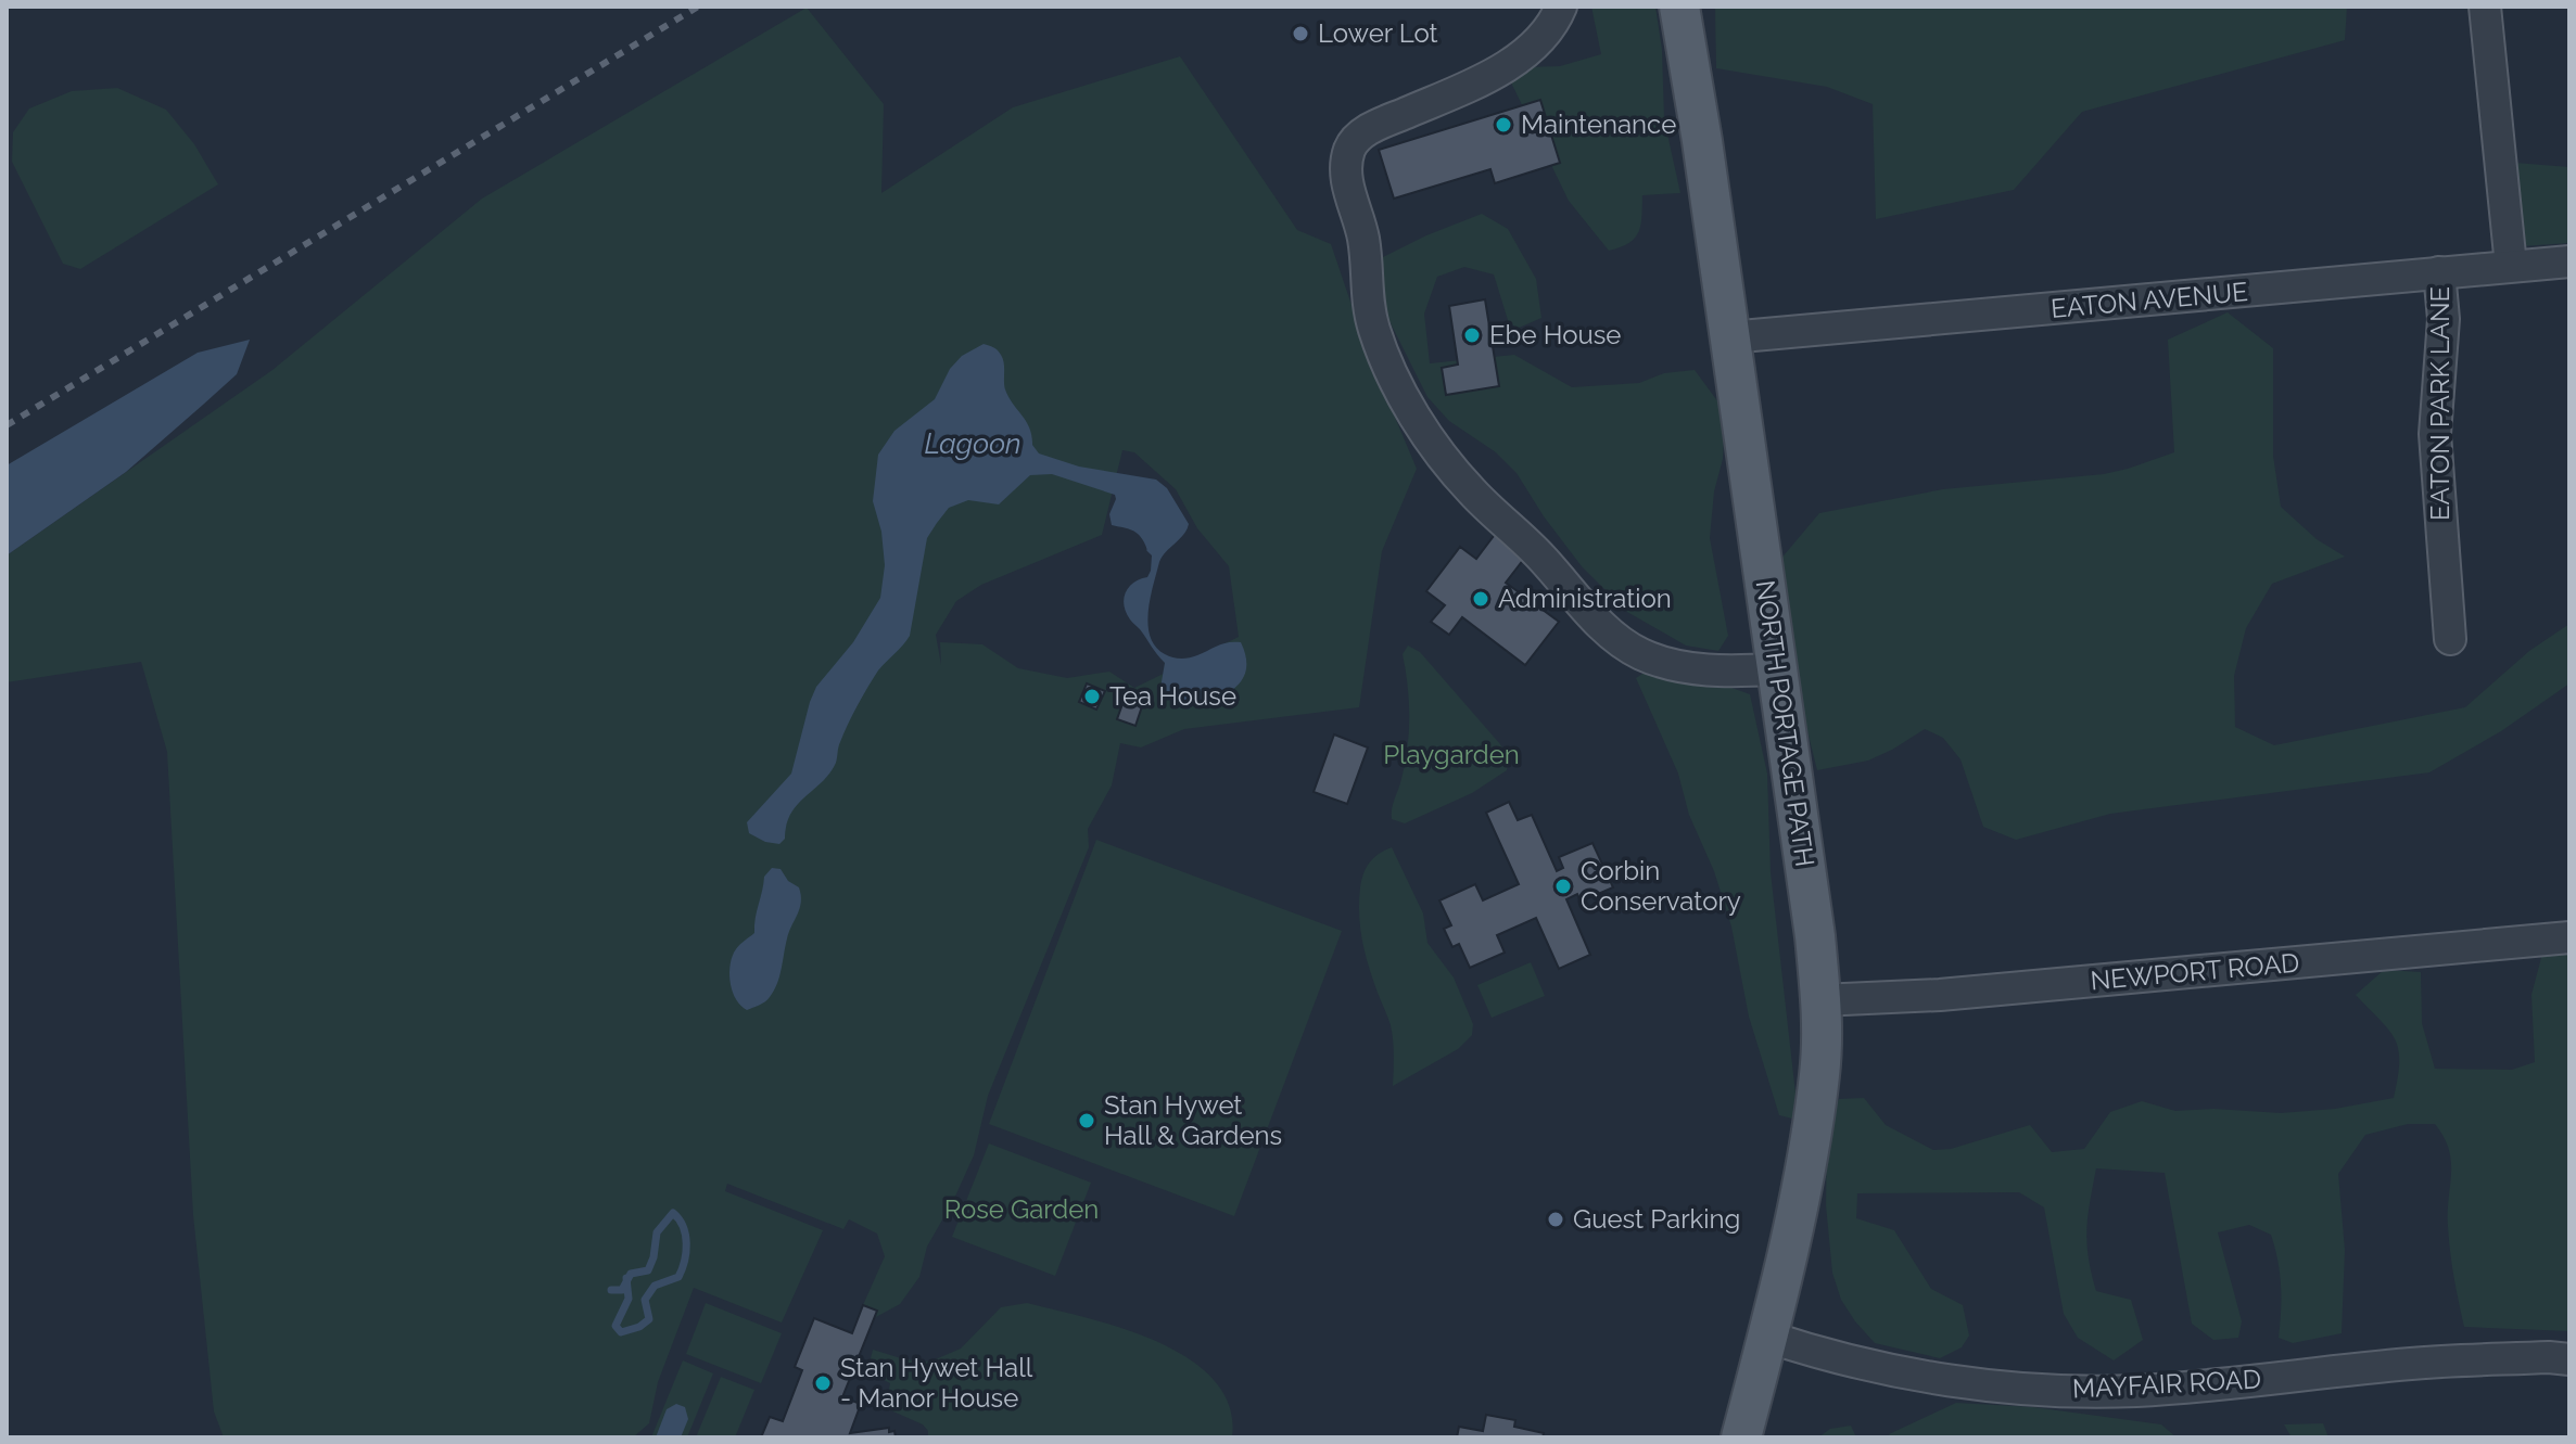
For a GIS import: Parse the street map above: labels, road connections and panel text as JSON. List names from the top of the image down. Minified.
{"streets":{"main road":["NORTH PORTAGE PATH"],"street":["EATON AVENUE","EATON PARK LANE","NEWPORT ROAD","MAYFAIR ROAD"]},"crossings":[["EATON AVENUE","EATON PARK LANE"],["EATON AVENUE","NORTH PORTAGE PATH"],["NORTH PORTAGE PATH","NEWPORT ROAD"],["NORTH PORTAGE PATH","MAYFAIR ROAD"]],"water":["Lagoon"],"parks":["Playgarden","Rose Garden"],"places":["Lower Lot","Maintenance","Ebe House","Administration","Tea House","Corbin Conservatory","Stan Hywet Hall & Gardens","Guest Parking","Stan Hywet Hall - Manor House"]}
